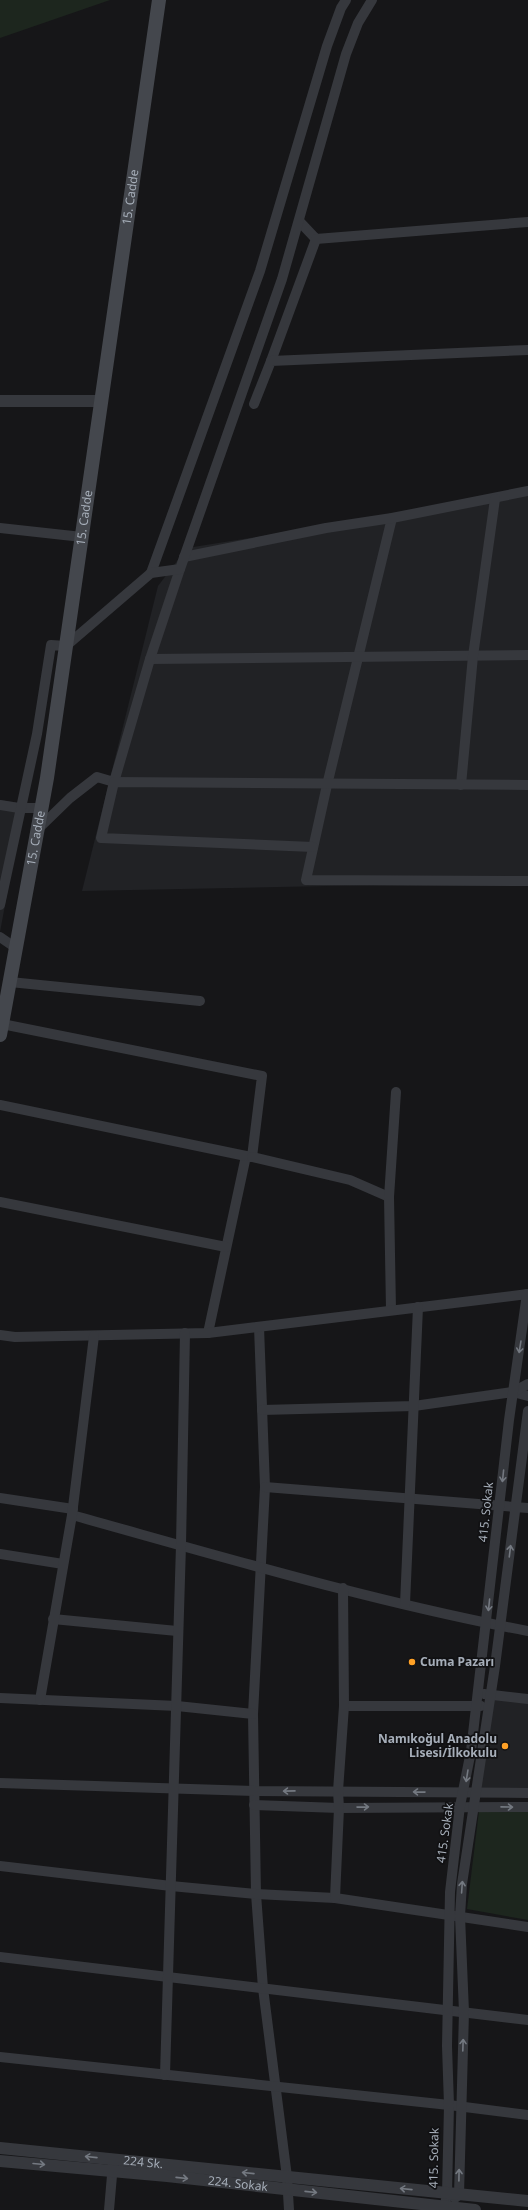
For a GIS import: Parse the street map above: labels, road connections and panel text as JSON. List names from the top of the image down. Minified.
{"streets":{"main road":["15. Cadde"],"street":["415. Sokak","224 Sk.","224. Sokak"]},"crossings":[["415. Sokak","224. Sokak"],["224 Sk.","224. Sokak"]],"places":["Cuma Pazarı","Namıkoğul Anadolu Lisesi/İlkokulu"]}
